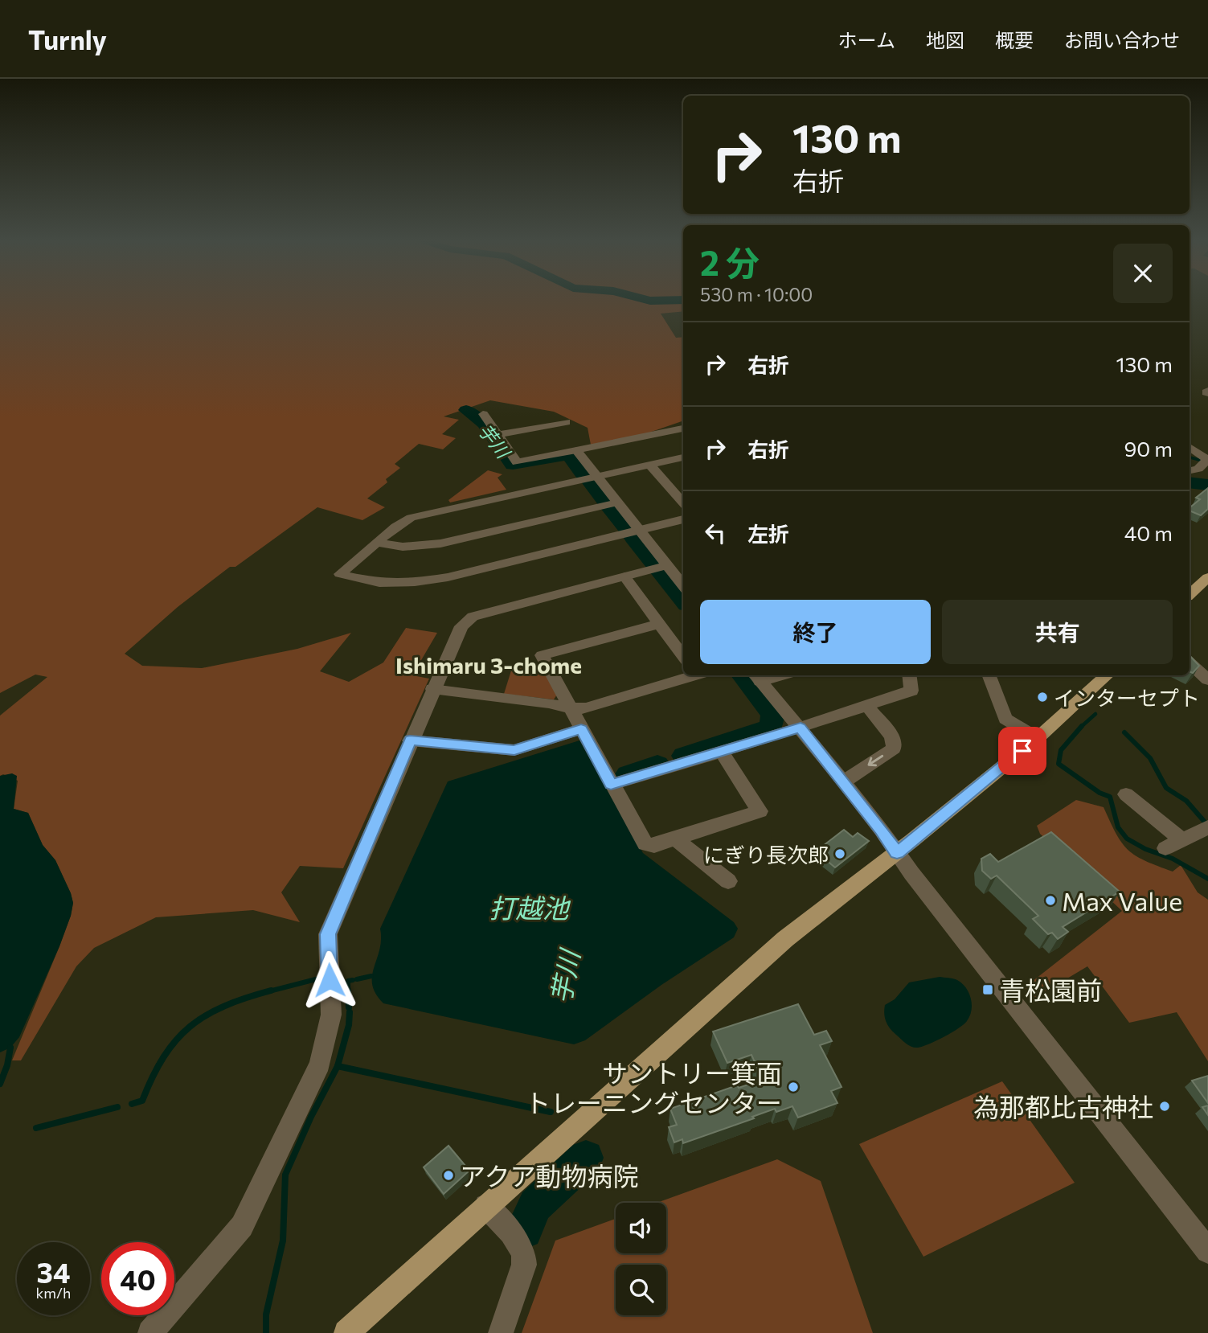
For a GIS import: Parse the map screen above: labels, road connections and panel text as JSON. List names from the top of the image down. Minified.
{"districts":["Ishimaru 3-chome"],"water":["芋川","打越池"],"places":{"other":["インターセプト","にぎり長次郎","Max Value","サントリー箕面 トレーニングセンター","為那都比古神社","アクア動物病院"],"transit":["青松園前"]},"page":{"header":"Turnly","nav":["ホーム","地図","概要","お問い合わせ"],"turn":["130 m","右折"],"heading":["2 分","530 m · 10:00"],"list":[{"name":"右折","value":"130 m"},{"name":"右折","value":"90 m"},{"name":"左折","value":"40 m"}],"buttons":["終了","共有"],"speed":"34 km/h","limit":"40"}}
